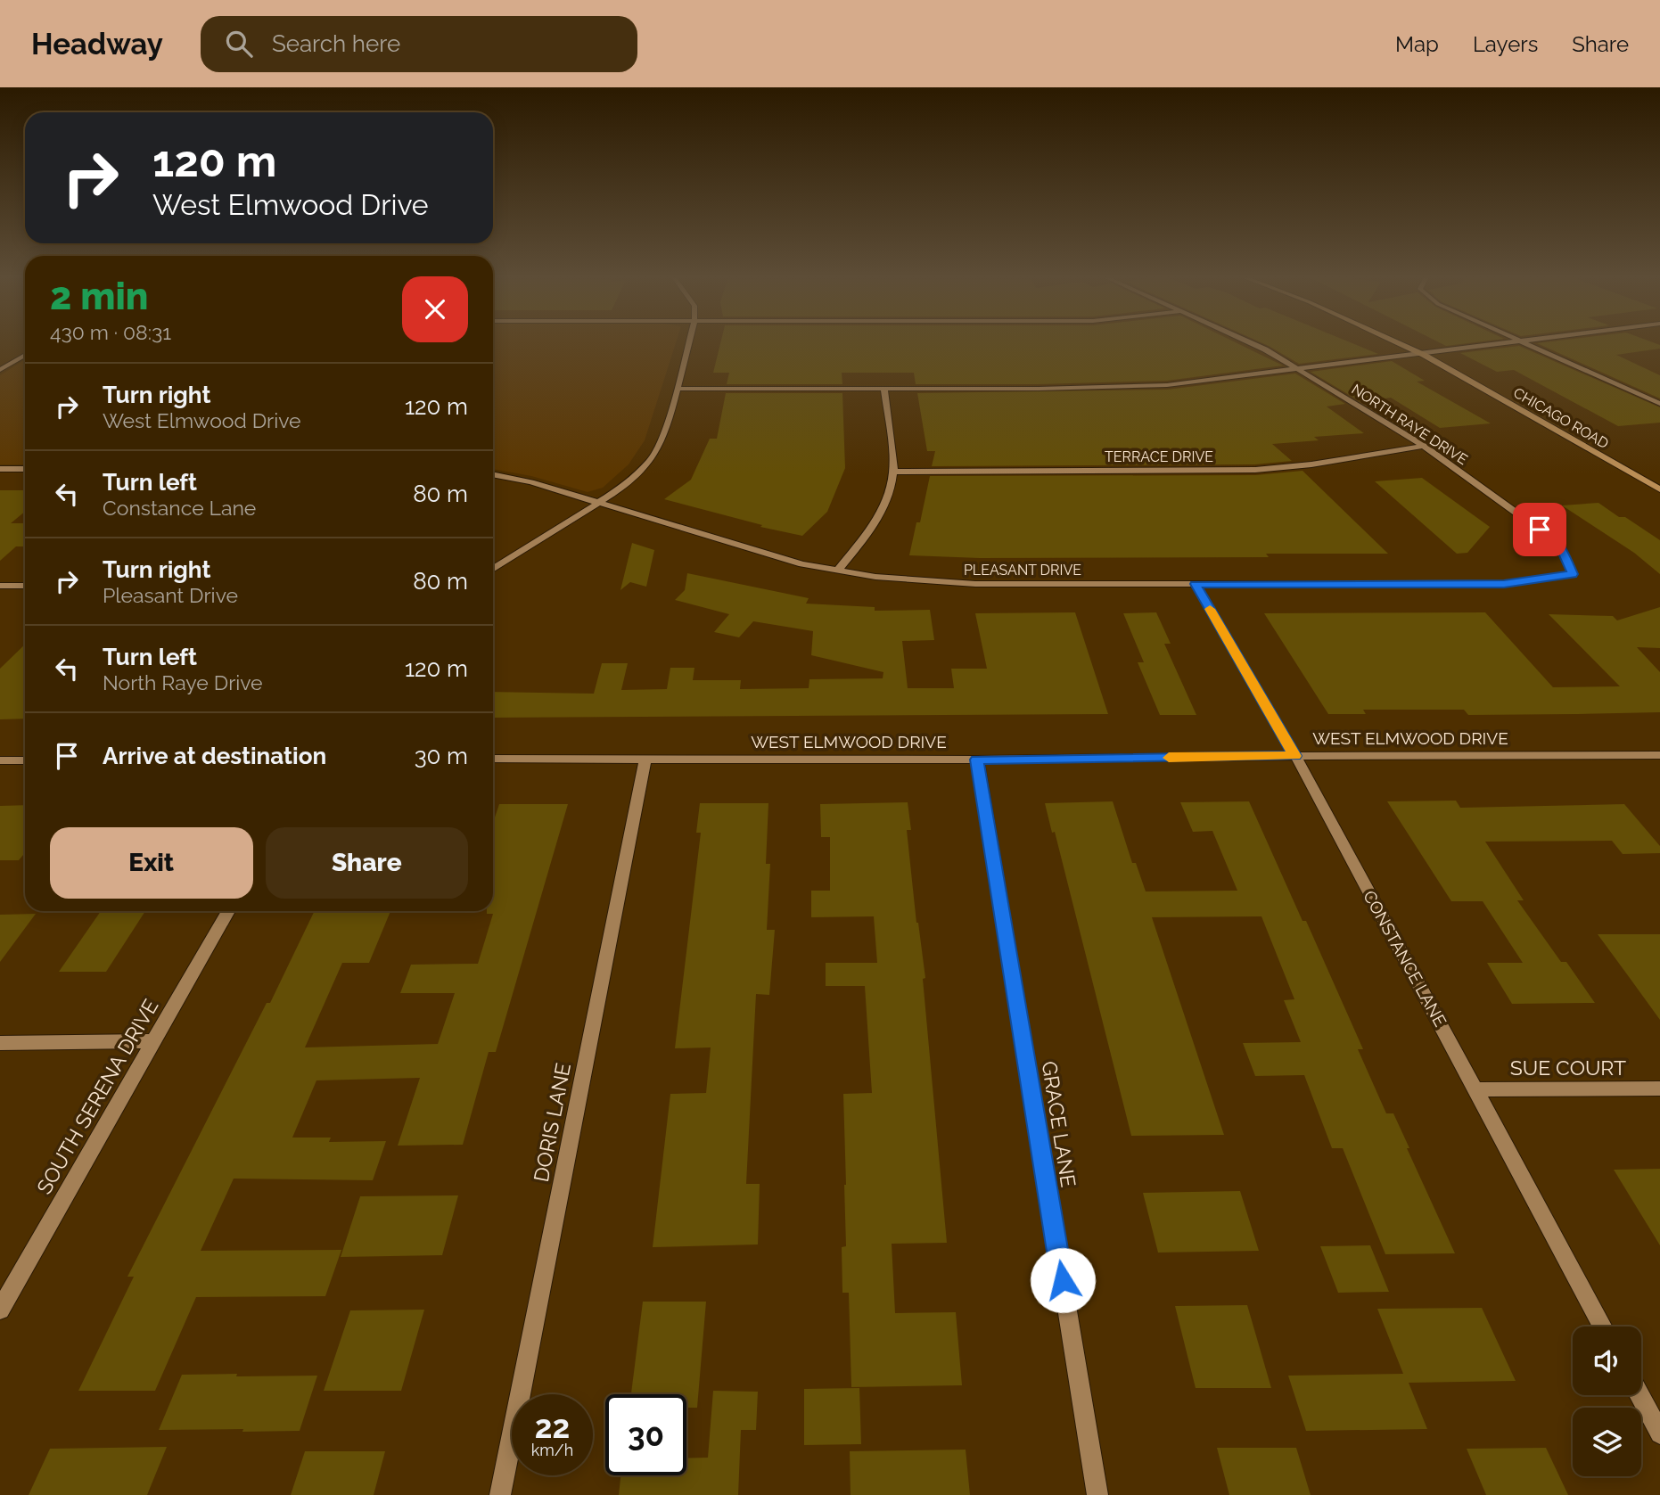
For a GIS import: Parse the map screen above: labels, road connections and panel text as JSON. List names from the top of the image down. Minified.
{"streets":{"street":["CHICAGO ROAD","NORTH RAYE DRIVE","TERRACE DRIVE","PLEASANT DRIVE","WEST ELMWOOD DRIVE","CONSTANCE LANE","SUE COURT","SOUTH SERENA DRIVE","DORIS LANE","GRACE LANE"]},"crossings":[["NORTH RAYE DRIVE","TERRACE DRIVE"],["NORTH RAYE DRIVE","PLEASANT DRIVE"],["PLEASANT DRIVE","CONSTANCE LANE"],["WEST ELMWOOD DRIVE","CONSTANCE LANE"],["WEST ELMWOOD DRIVE","DORIS LANE"],["WEST ELMWOOD DRIVE","GRACE LANE"],["CONSTANCE LANE","SUE COURT"]],"page":{"header":"Headway","search":"Search here","nav":["Map","Layers","Share"],"turn":["120 m","West Elmwood Drive"],"heading":["2 min","430 m · 08:31"],"list":[{"name":"Turn right","note":"West Elmwood Drive","value":"120 m"},{"name":"Turn left","note":"Constance Lane","value":"80 m"},{"name":"Turn right","note":"Pleasant Drive","value":"80 m"},{"name":"Turn left","note":"North Raye Drive","value":"120 m"},{"name":"Arrive at destination","value":"30 m"}],"buttons":["Exit","Share"],"speed":"22 km/h","limit":"30"}}
